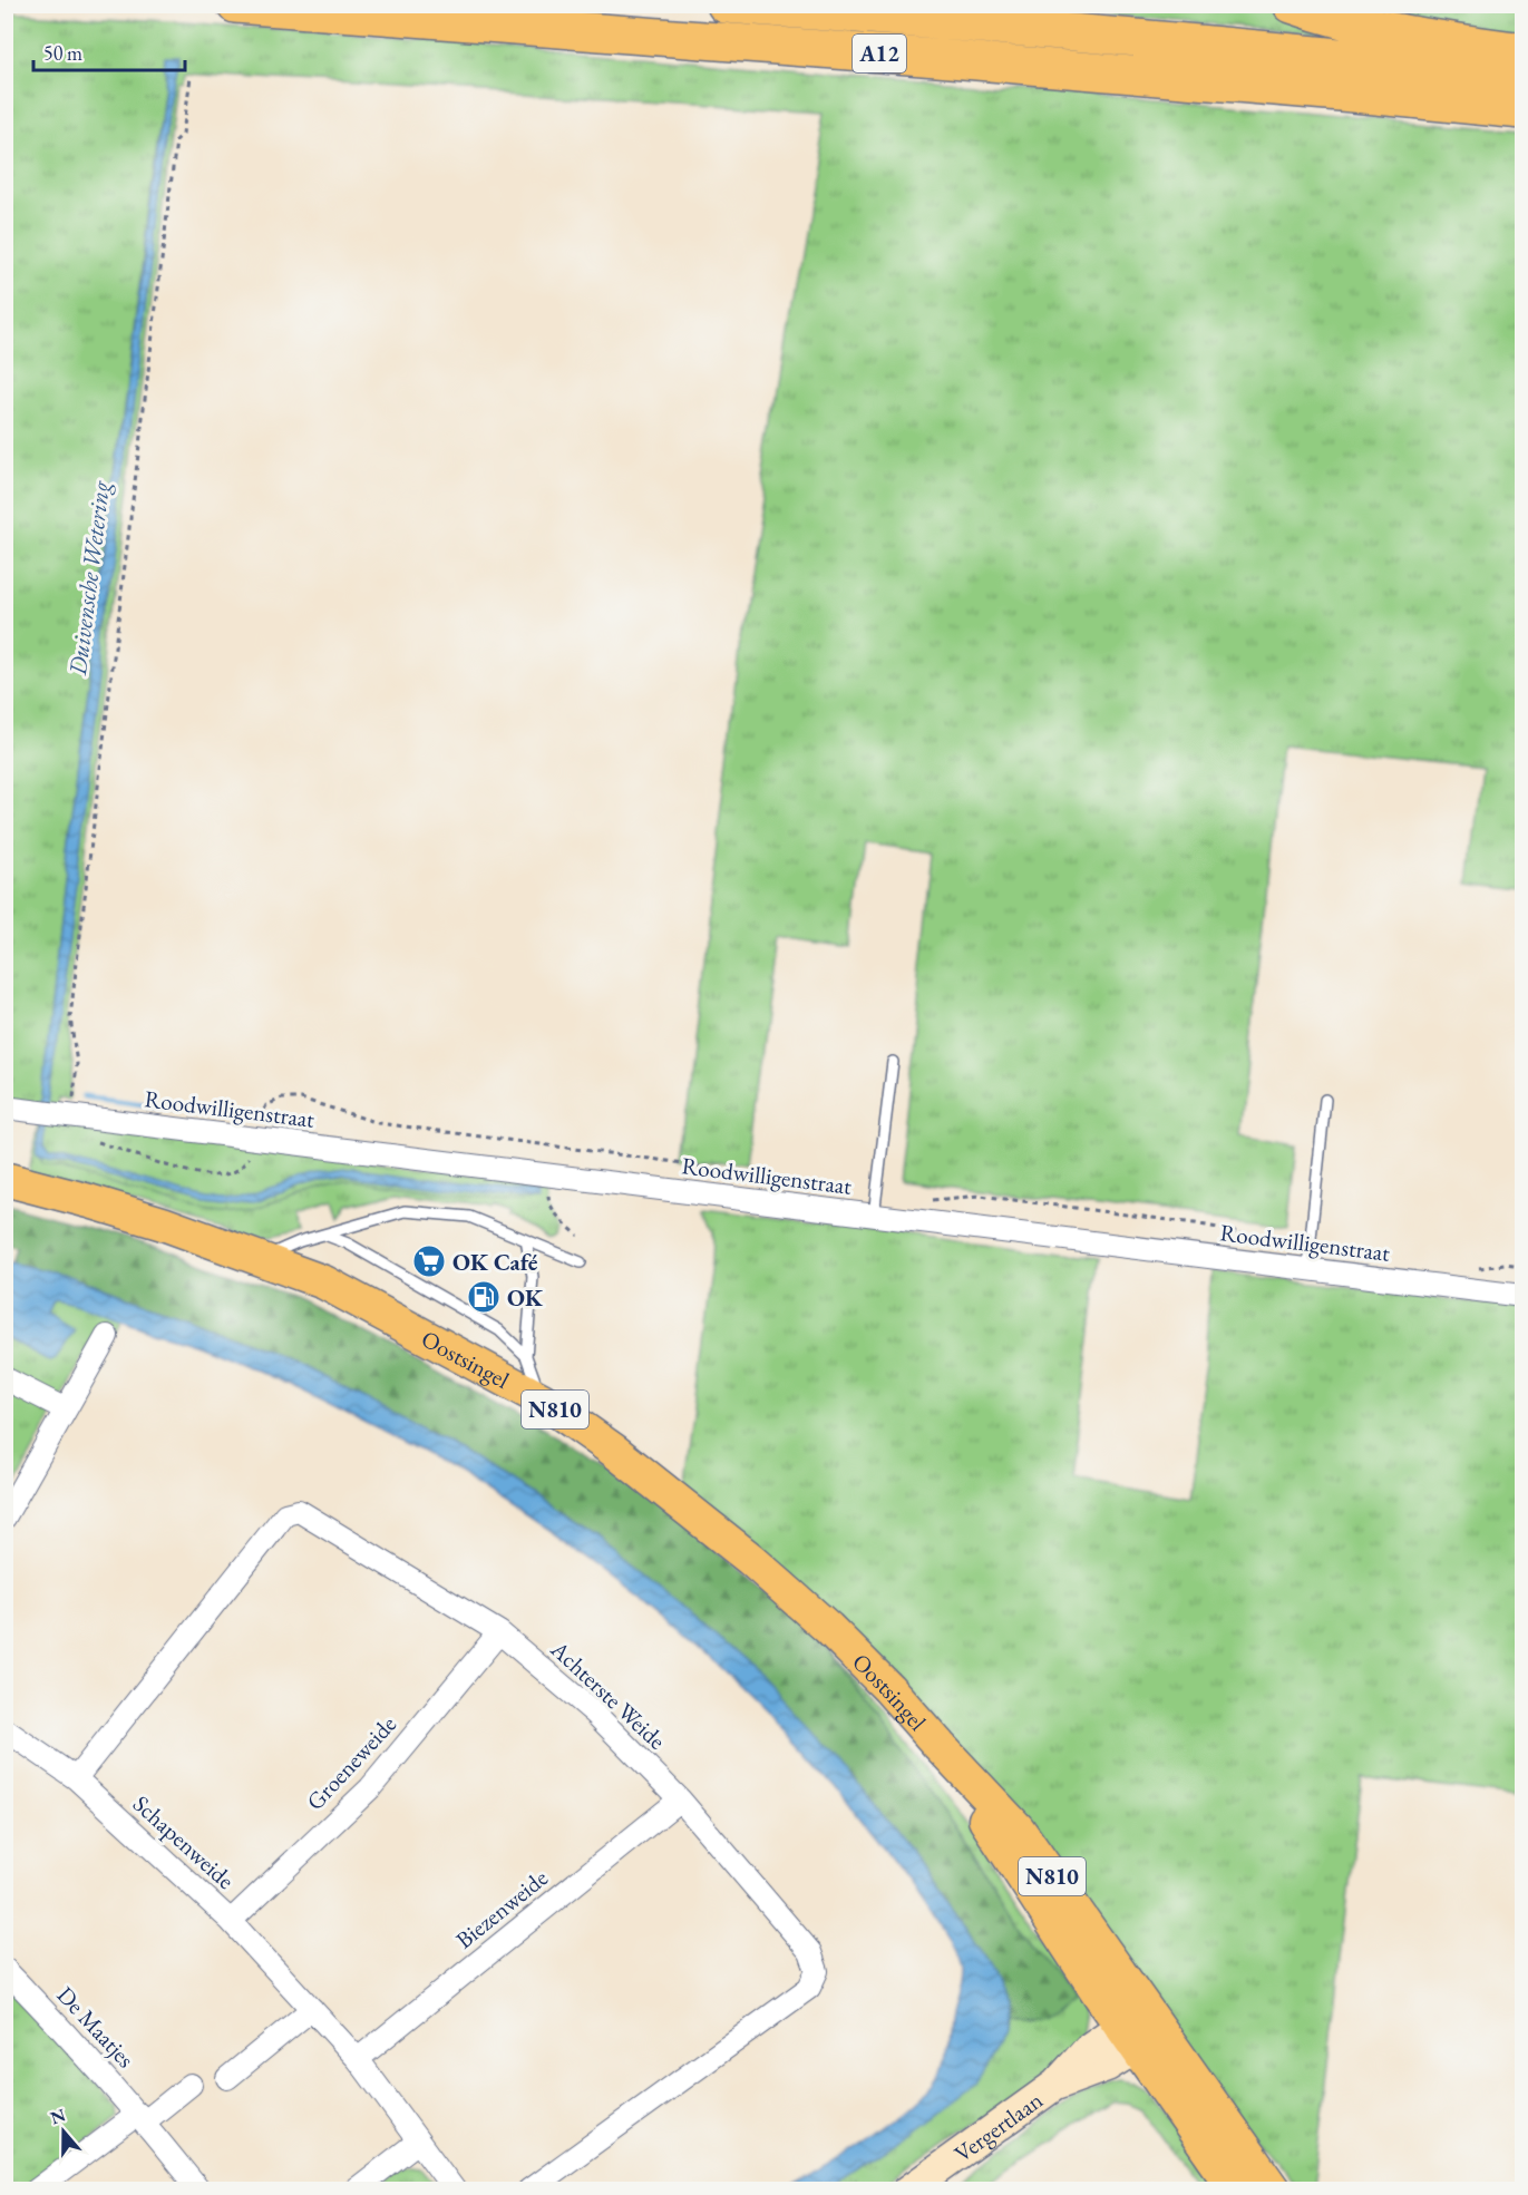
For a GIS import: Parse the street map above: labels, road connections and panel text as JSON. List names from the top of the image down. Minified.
{"streets":{"highway":["A12"],"main road":["Oostsingel","N810"],"street":["Roodwilligenstraat","Achterste Weide","Groeneweide","Schapenweide","Biezenweide","De Maatjes","Vergertlaan"]},"crossings":[["Oostsingel","Vergertlaan"],["Achterste Weide","Groeneweide"],["Achterste Weide","Schapenweide"],["Achterste Weide","Biezenweide"],["Groeneweide","Schapenweide"],["Schapenweide","Biezenweide"]],"water":["Duivensche Wetering"],"places":{"supermarket":["OK Café"],"fuel station":["OK"]},"scale_bar":"50 m","north":"top"}
